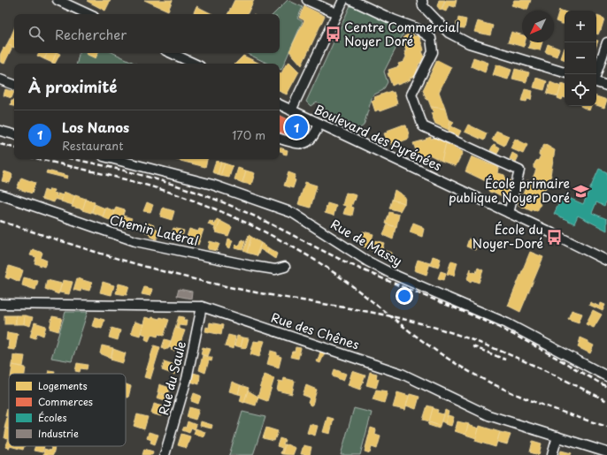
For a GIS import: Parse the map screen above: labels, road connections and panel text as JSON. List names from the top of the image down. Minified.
{"streets":{"street":["Boulevard des Pyrénées","Chemin Latéral","Rue de Massy","Rue des Chênes","Rue du Saule"]},"crossings":[["Rue des Chênes","Rue du Saule"]],"places":{"bus stop":["Centre Commercial Noyer Doré","École du Noyer-Doré"],"school or university":["École primaire publique Noyer Doré"]},"legend":["Logements","Commerces","Écoles","Industrie"],"north":"bottom left","page":{"map_buttons":["+","−"],"search":"Rechercher","heading":"À proximité","list":[{"mark":"1","name":"Los Nanos","note":"Restaurant","value":"170 m"}],"pins":"1"}}
